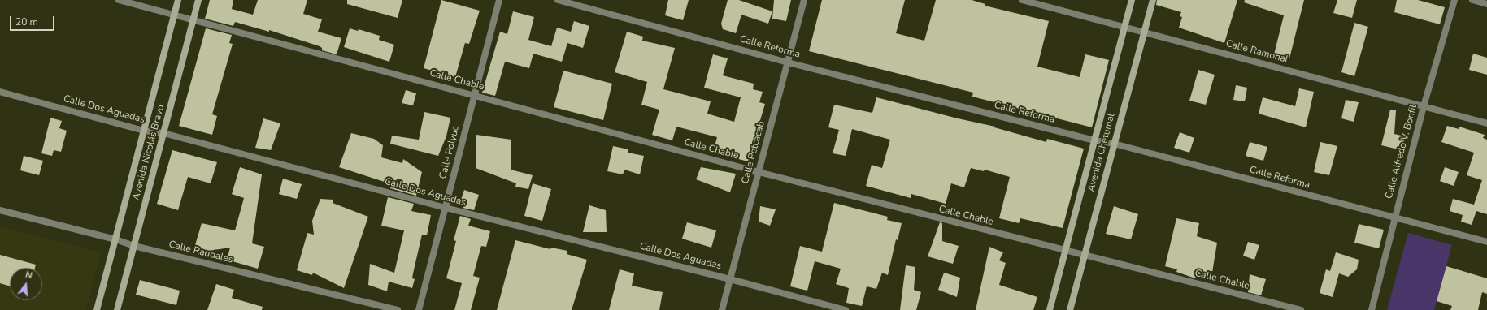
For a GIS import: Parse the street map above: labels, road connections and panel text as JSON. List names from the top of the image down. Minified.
{"streets":{"main road":["Avenida Nicolás Bravo","Avenida Chetumal"],"street":["Calle Reforma","Calle Ramonal","Calle Chable","Calle Dos Aguadas","Calle Alfredo V. Bonfil","Calle Polyuc","Calle Petcacab","Calle Raudales"]},"crossings":[["Calle Reforma","Calle Alfredo V. Bonfil"],["Calle Reforma","Calle Petcacab"],["Calle Reforma","Avenida Chetumal"],["Calle Ramonal","Calle Alfredo V. Bonfil"],["Calle Ramonal","Avenida Chetumal"],["Calle Chable","Avenida Nicolás Bravo"],["Calle Chable","Calle Polyuc"],["Calle Chable","Calle Petcacab"],["Calle Chable","Avenida Chetumal"],["Calle Dos Aguadas","Avenida Nicolás Bravo"],["Calle Dos Aguadas","Calle Polyuc"],["Calle Dos Aguadas","Calle Petcacab"],["Avenida Nicolás Bravo","Calle Raudales"]],"scale_bar":"20 m","north":"top"}
